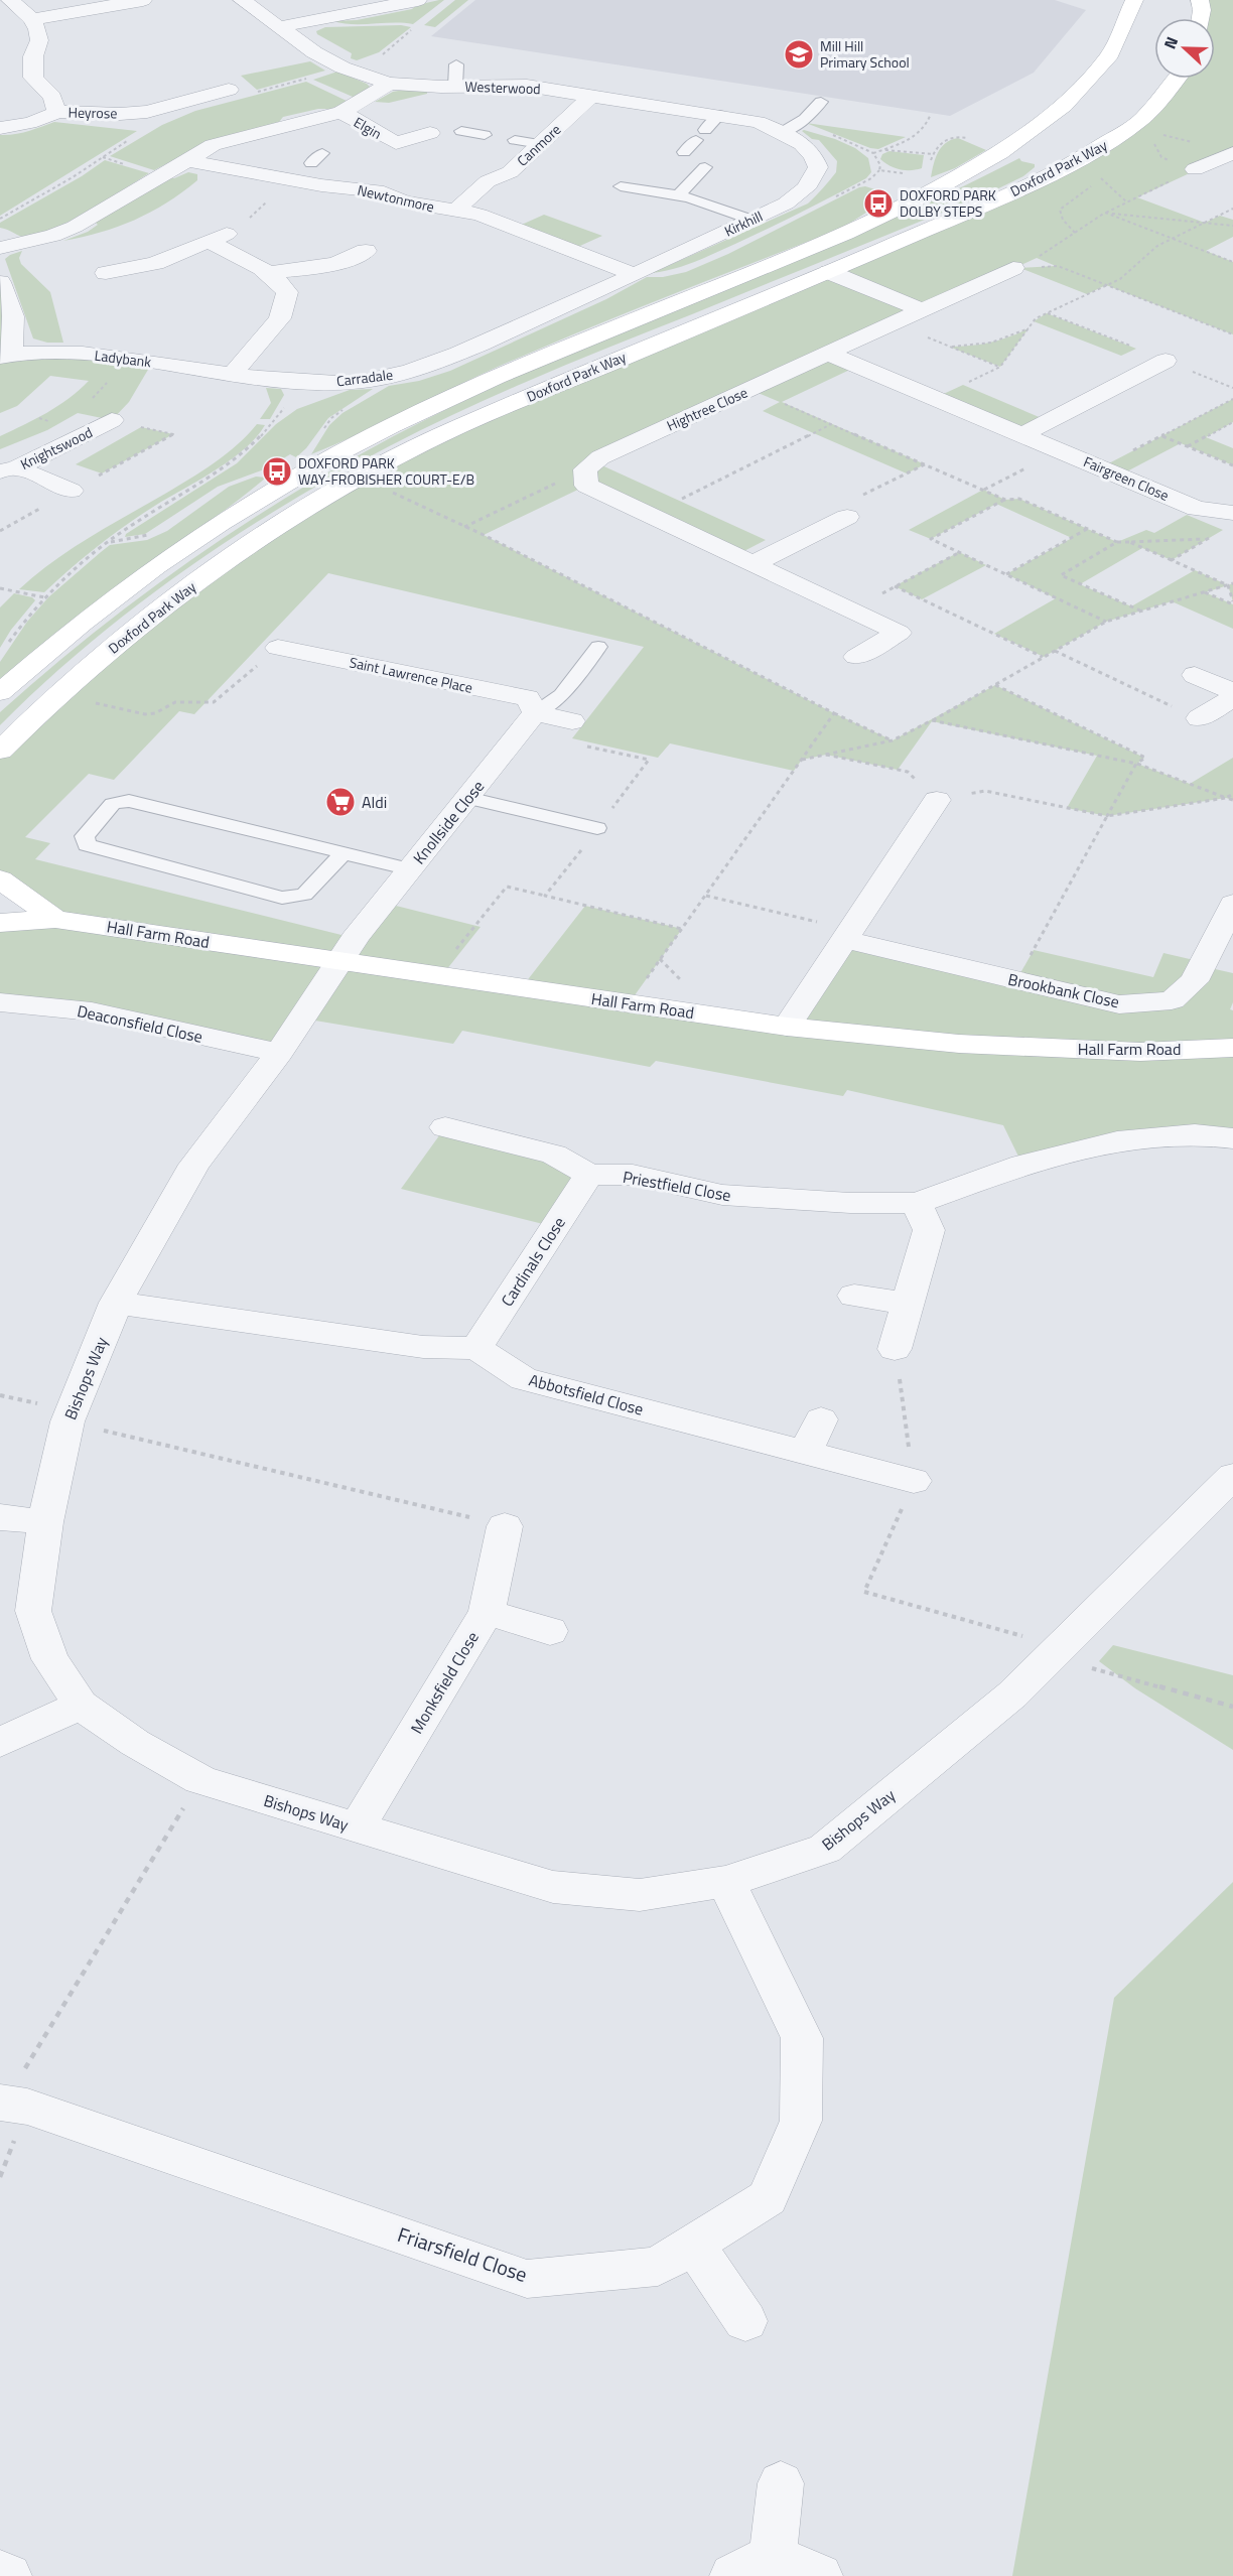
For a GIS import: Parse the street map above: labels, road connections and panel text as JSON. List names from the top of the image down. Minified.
{"streets":{"main road":["Doxford Park Way","Hall Farm Road"],"street":["Westerwood","Heyrose","Elgin","Canmore","Newtonmore","Kirkhill","Ladybank","Carradale","Hightree Close","Knightswood","Fairgreen Close","Saint Lawrence Place","Knollside Close","Brookbank Close","Deaconsfield Close","Priestfield Close","Cardinals Close","Bishops Way","Abbotsfield Close","Monksfield Close","Friarsfield Close"]},"crossings":[["Westerwood","Canmore"],["Westerwood","Kirkhill"],["Canmore","Newtonmore"],["Newtonmore","Kirkhill"],["Kirkhill","Carradale"],["Ladybank","Carradale"],["Hightree Close","Fairgreen Close"],["Saint Lawrence Place","Knollside Close"],["Knollside Close","Hall Farm Road"],["Knollside Close","Bishops Way"],["Hall Farm Road","Bishops Way"],["Deaconsfield Close","Bishops Way"],["Priestfield Close","Cardinals Close"],["Cardinals Close","Abbotsfield Close"],["Bishops Way","Monksfield Close"],["Bishops Way","Friarsfield Close"]],"places":{"school or university":["Mill Hill Primary School"],"bus stop":["DOXFORD PARK DOLBY STEPS","DOXFORD PARK WAY-FROBISHER COURT-E/B"],"supermarket":["Aldi"]},"north":"left"}
